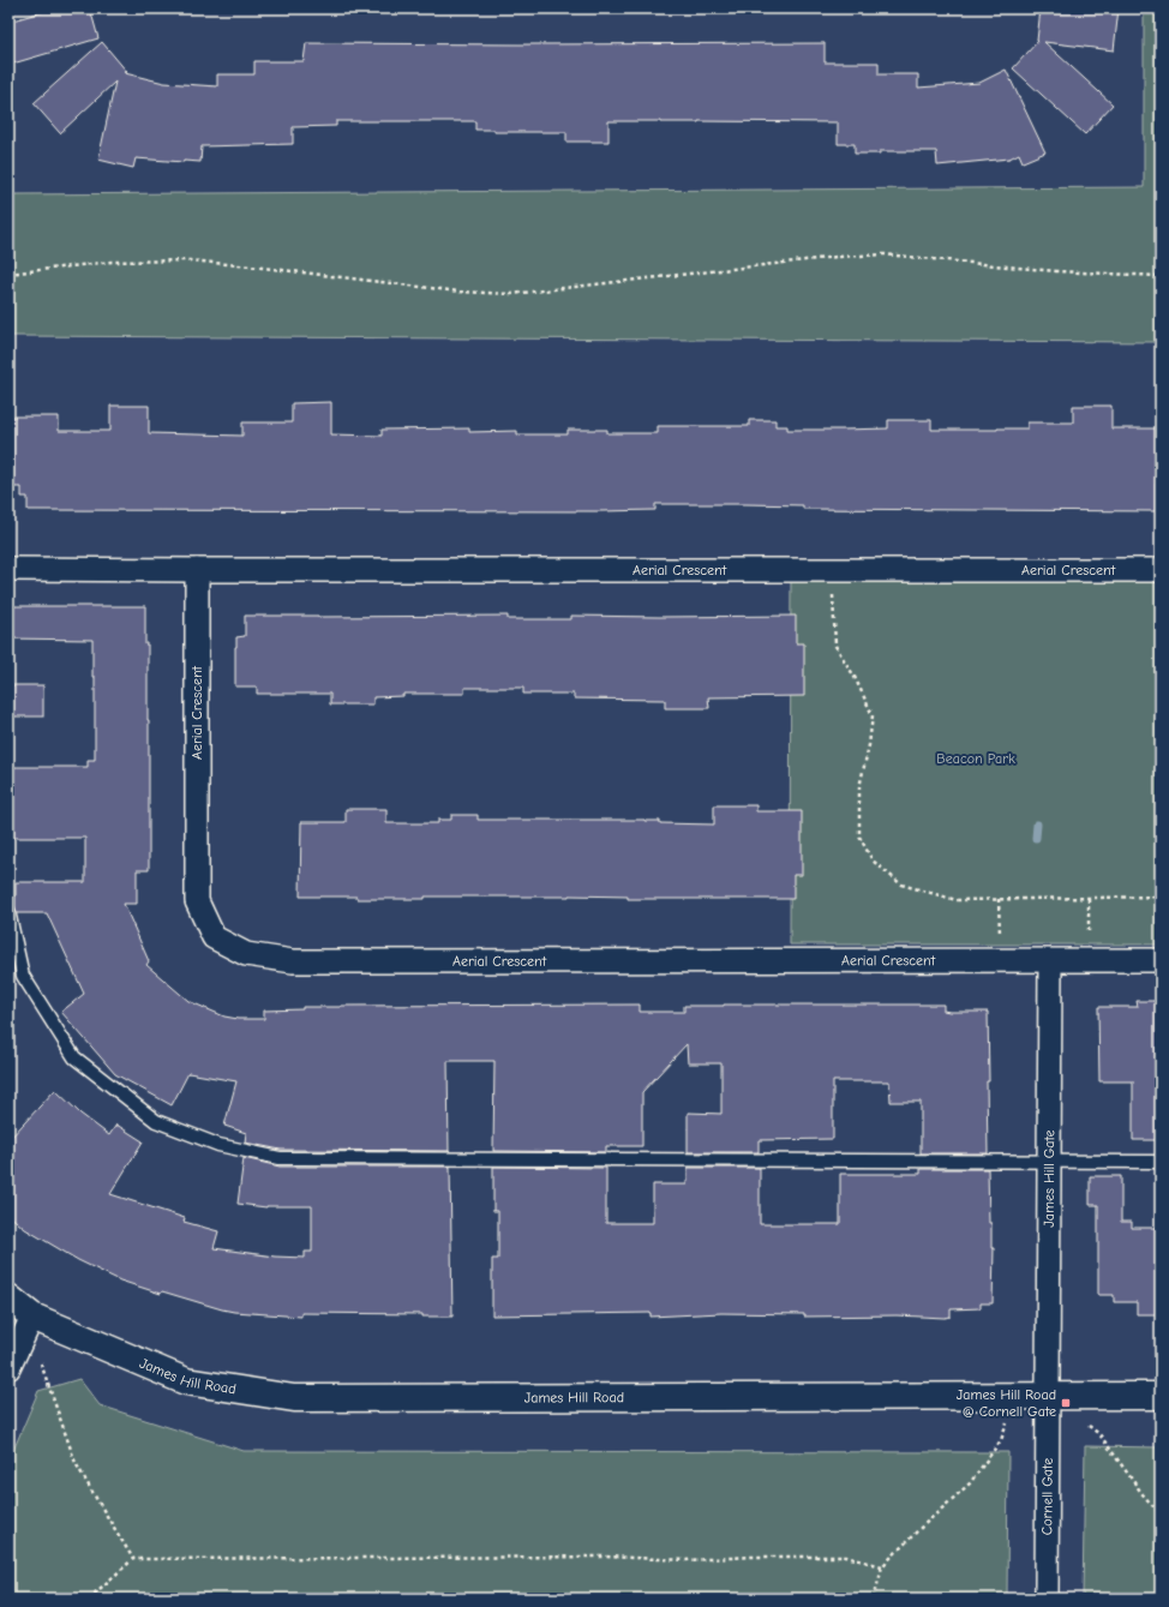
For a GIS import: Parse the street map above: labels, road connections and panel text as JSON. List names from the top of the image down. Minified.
{"streets":{"street":["Aerial Crescent","James Hill Gate","James Hill Road","Cornell Gate"]},"crossings":[["Aerial Crescent","James Hill Gate"],["James Hill Gate","James Hill Road"],["James Hill Gate","Cornell Gate"],["James Hill Road","Cornell Gate"]],"parks":["Beacon Park"],"places":{"transit":["James Hill Road @ Cornell Gate"]}}
